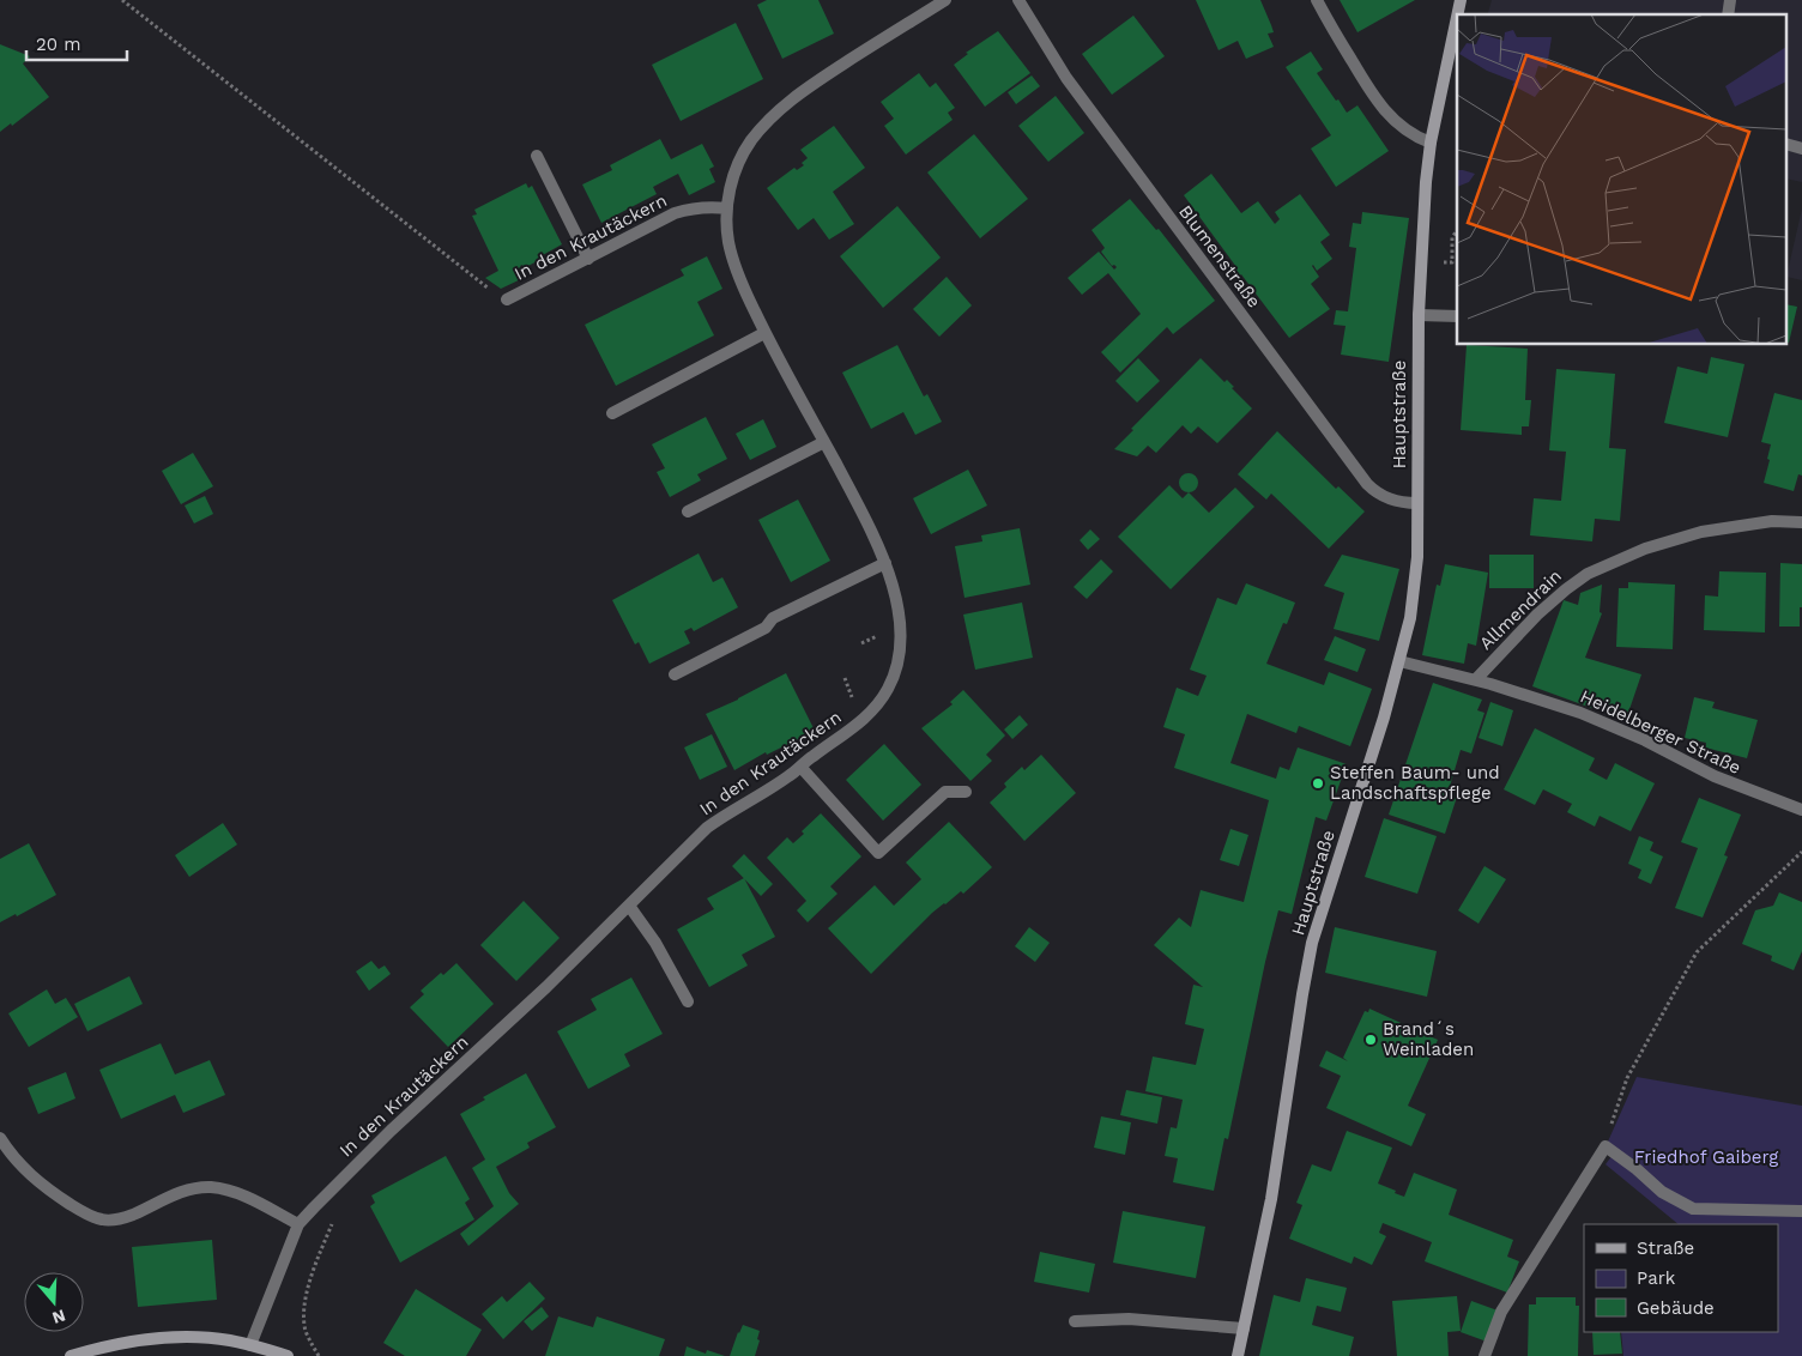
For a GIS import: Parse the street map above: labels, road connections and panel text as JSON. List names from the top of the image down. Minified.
{"streets":{"main road":["Hauptstraße"],"street":["In den Krautäckern","Blumenstraße","Allmendrain","Heidelberger Straße"]},"crossings":[["Blumenstraße","Hauptstraße"],["Hauptstraße","Heidelberger Straße"],["Allmendrain","Heidelberger Straße"]],"parks":["Friedhof Gaiberg"],"places":["Steffen Baum- und Landschaftspflege","Brand´s Weinladen"],"legend":["Straße","Park","Gebäude"],"scale_bar":"20 m","north":"bottom"}
